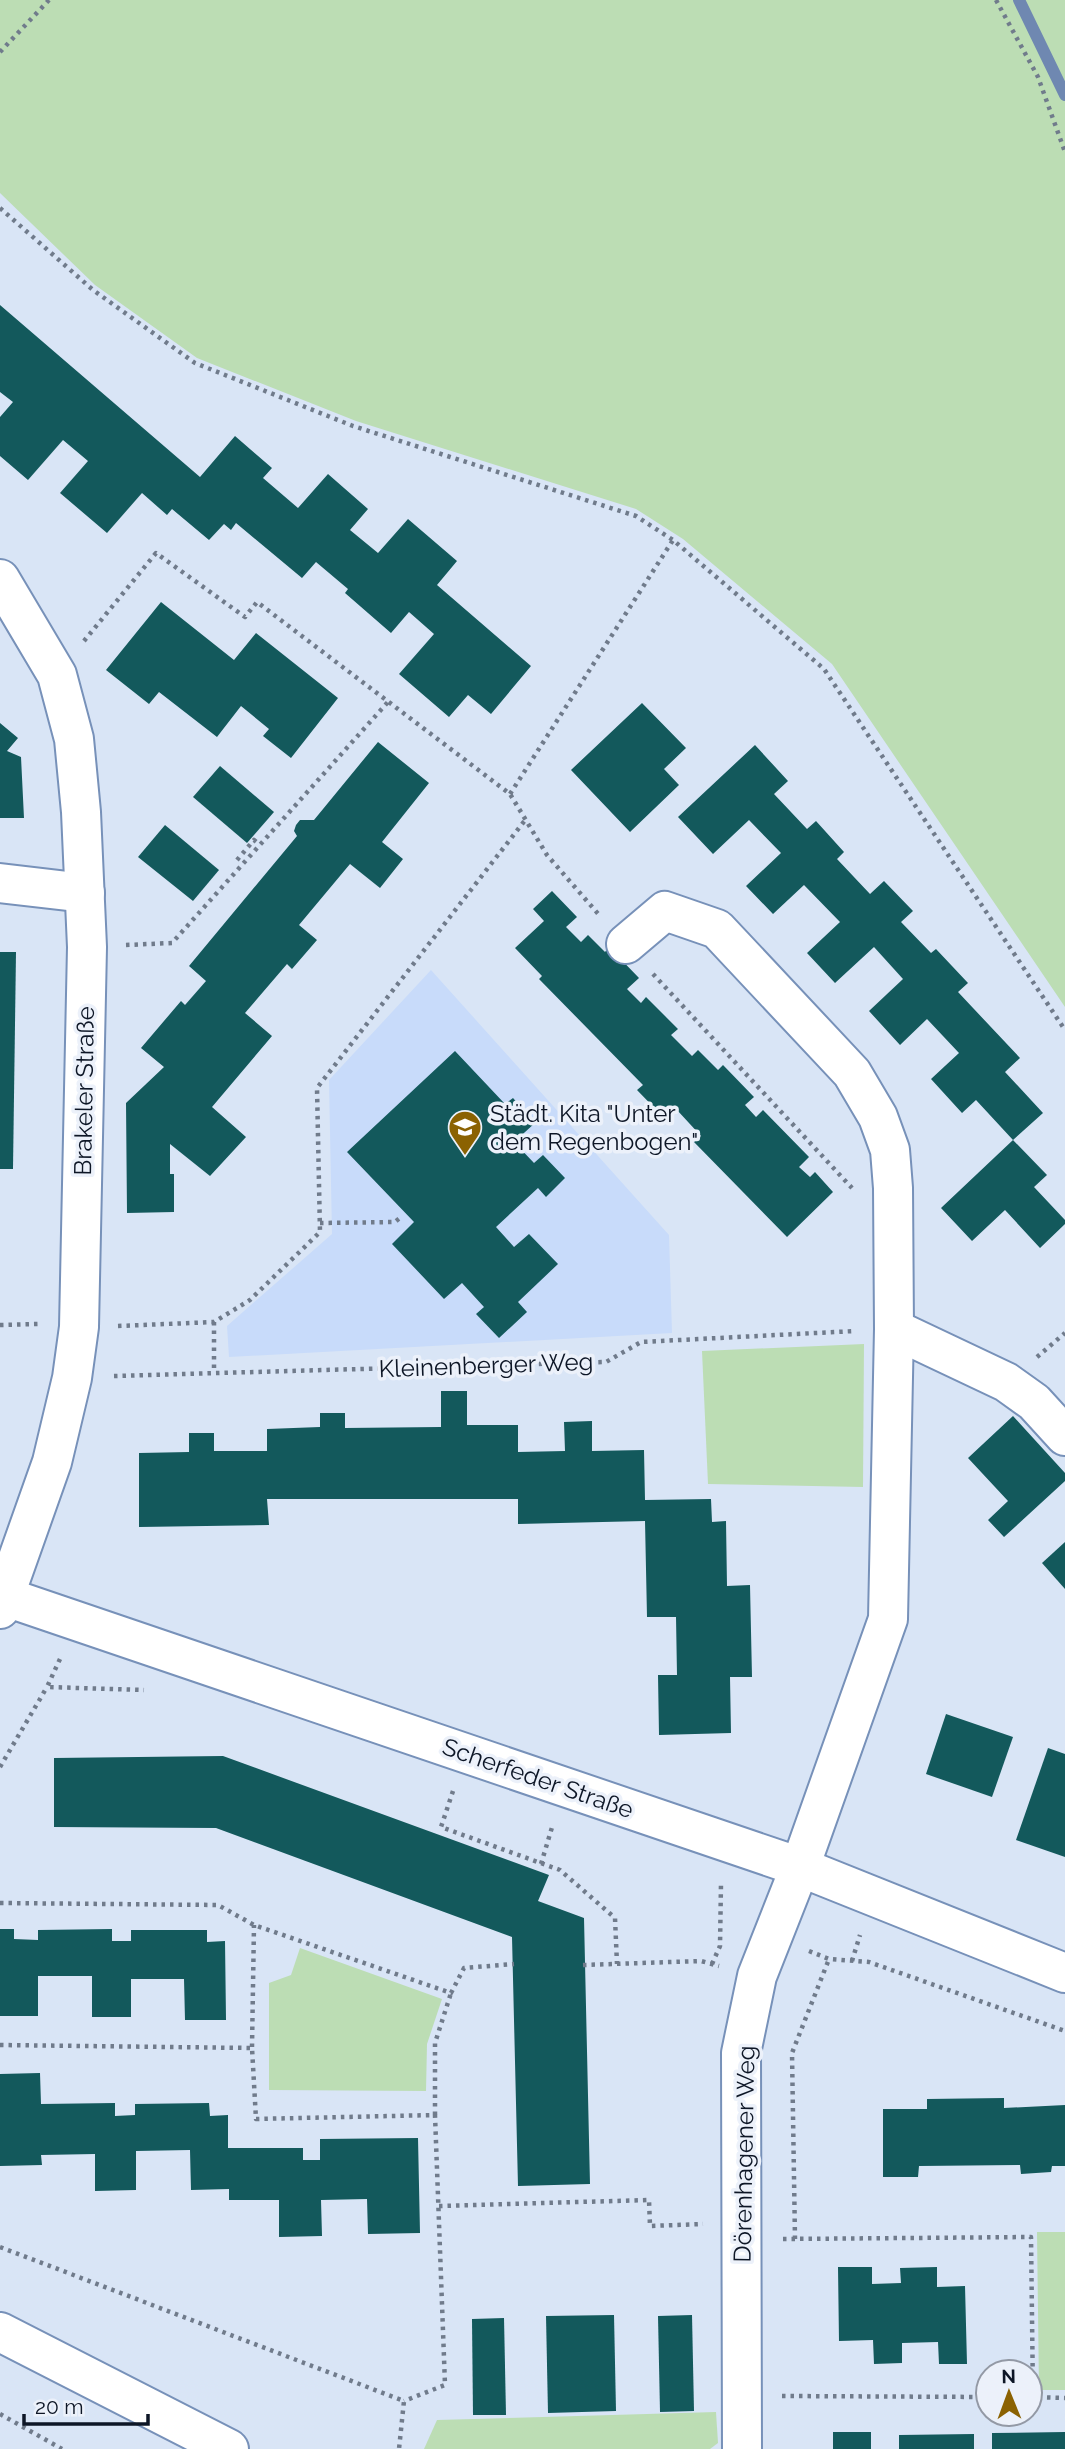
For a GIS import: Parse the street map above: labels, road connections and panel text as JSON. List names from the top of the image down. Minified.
{"streets":{"street":["Brakeler Straße","Scherfeder Straße","Dörenhagener Weg"],"path":["Kleinenberger Weg"]},"crossings":[["Brakeler Straße","Kleinenberger Weg"],["Brakeler Straße","Scherfeder Straße"],["Scherfeder Straße","Dörenhagener Weg"]],"places":{"school or university":["Städt. Kita \"Unter dem Regenbogen\""]},"scale_bar":"20 m","north":"top"}
